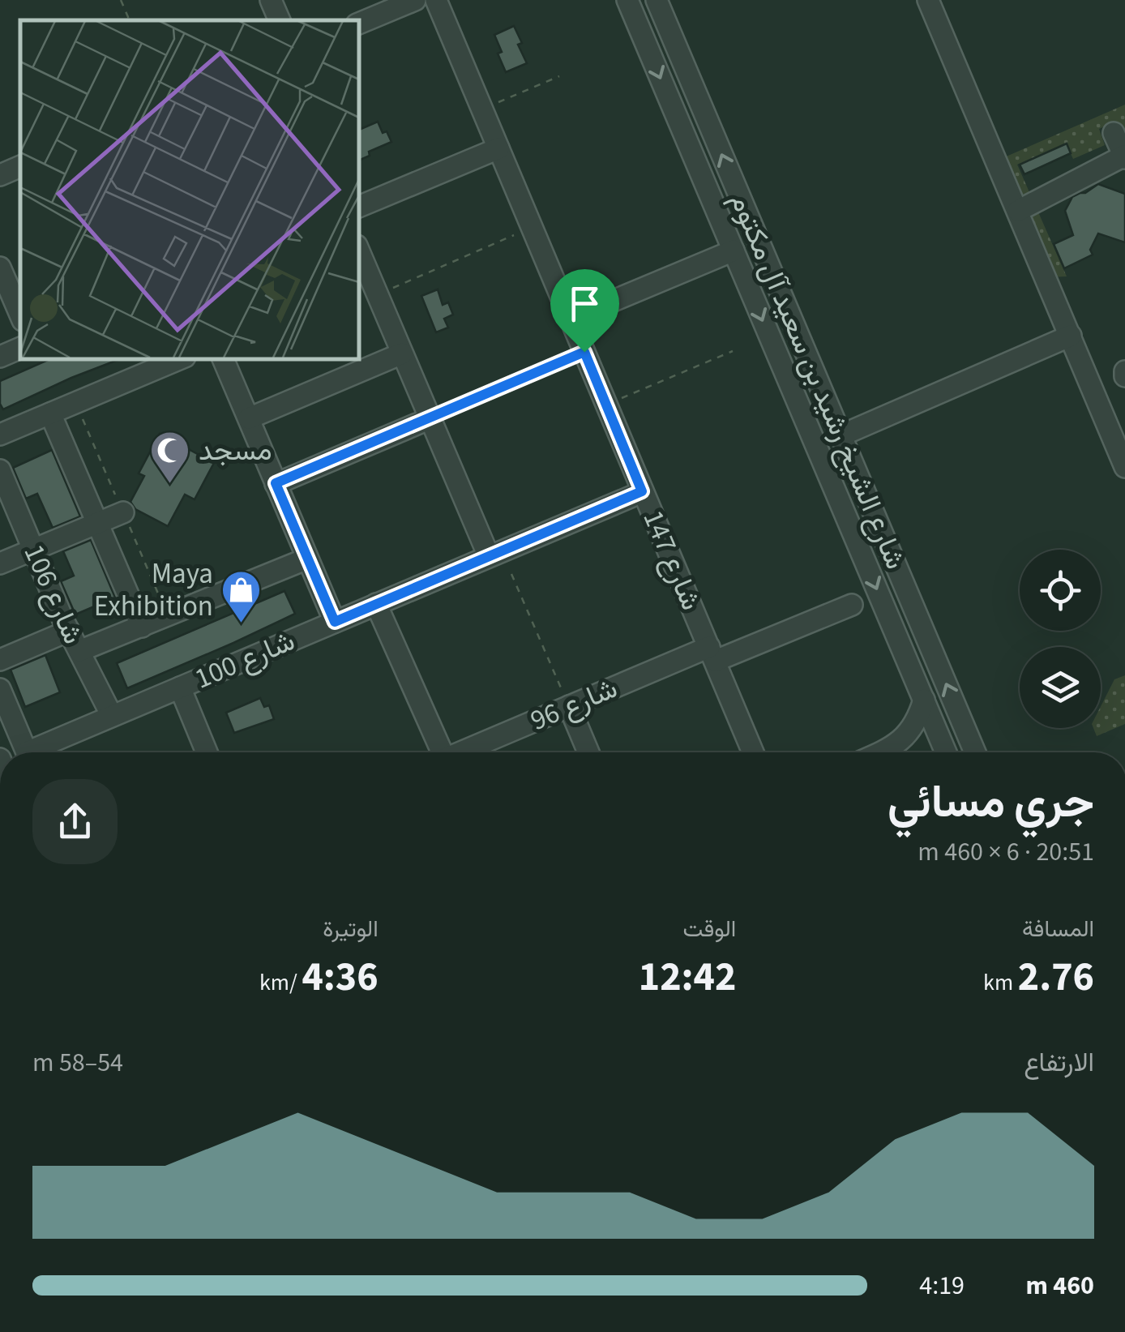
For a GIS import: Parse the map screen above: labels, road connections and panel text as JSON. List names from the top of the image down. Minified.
{"streets":{"street":["شارع الشيخ رشيد بن سعيد آل مكتوم","شارع 147","شارع 106","شارع 100","شارع 96"]},"crossings":[["شارع 147","شارع 100"],["شارع 147","شارع 96"],["شارع 106","شارع 100"]],"places":{"mosque":["مسجد"],"shop":["Maya Exhibition"]},"page":{"heading":["جري مسائي","20:51 · 6 × 460 m"],"stats":[["المسافة","2.76 km"],["الوقت","12:42"],["الوتيرة","4:36 /km"]],"chart":["الارتفاع","54–58 m"],"list":[{"name":"460 m","note":"4:19"}]}}
